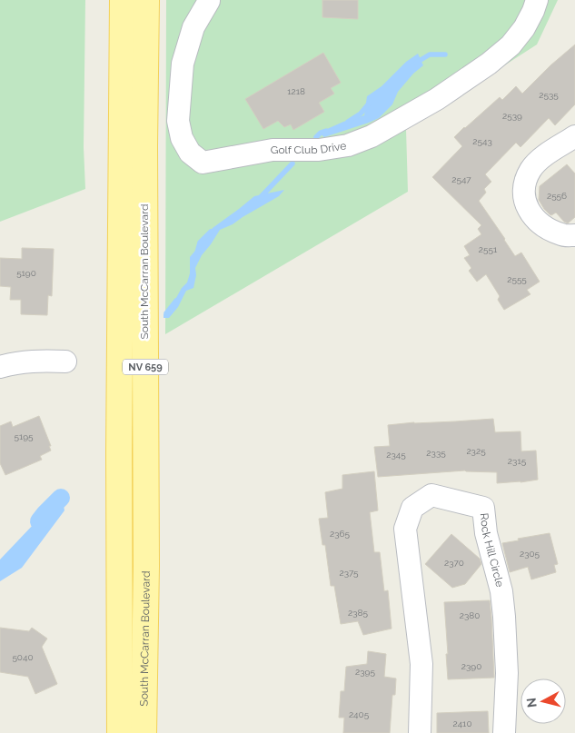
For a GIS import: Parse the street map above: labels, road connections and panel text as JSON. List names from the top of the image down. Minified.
{"streets":{"main road":["South McCarran Boulevard","NV 659"],"street":["Golf Club Drive","Rock Hill Circle"]},"house_numbers":["1218","2535","2539","2543","2547","2556","2551","5190","2555","5195","2325","2335","2345","2315","2365","2305","2370","2375","2385","2380","5040","2390","2395","2405","2410"],"north":"left"}
